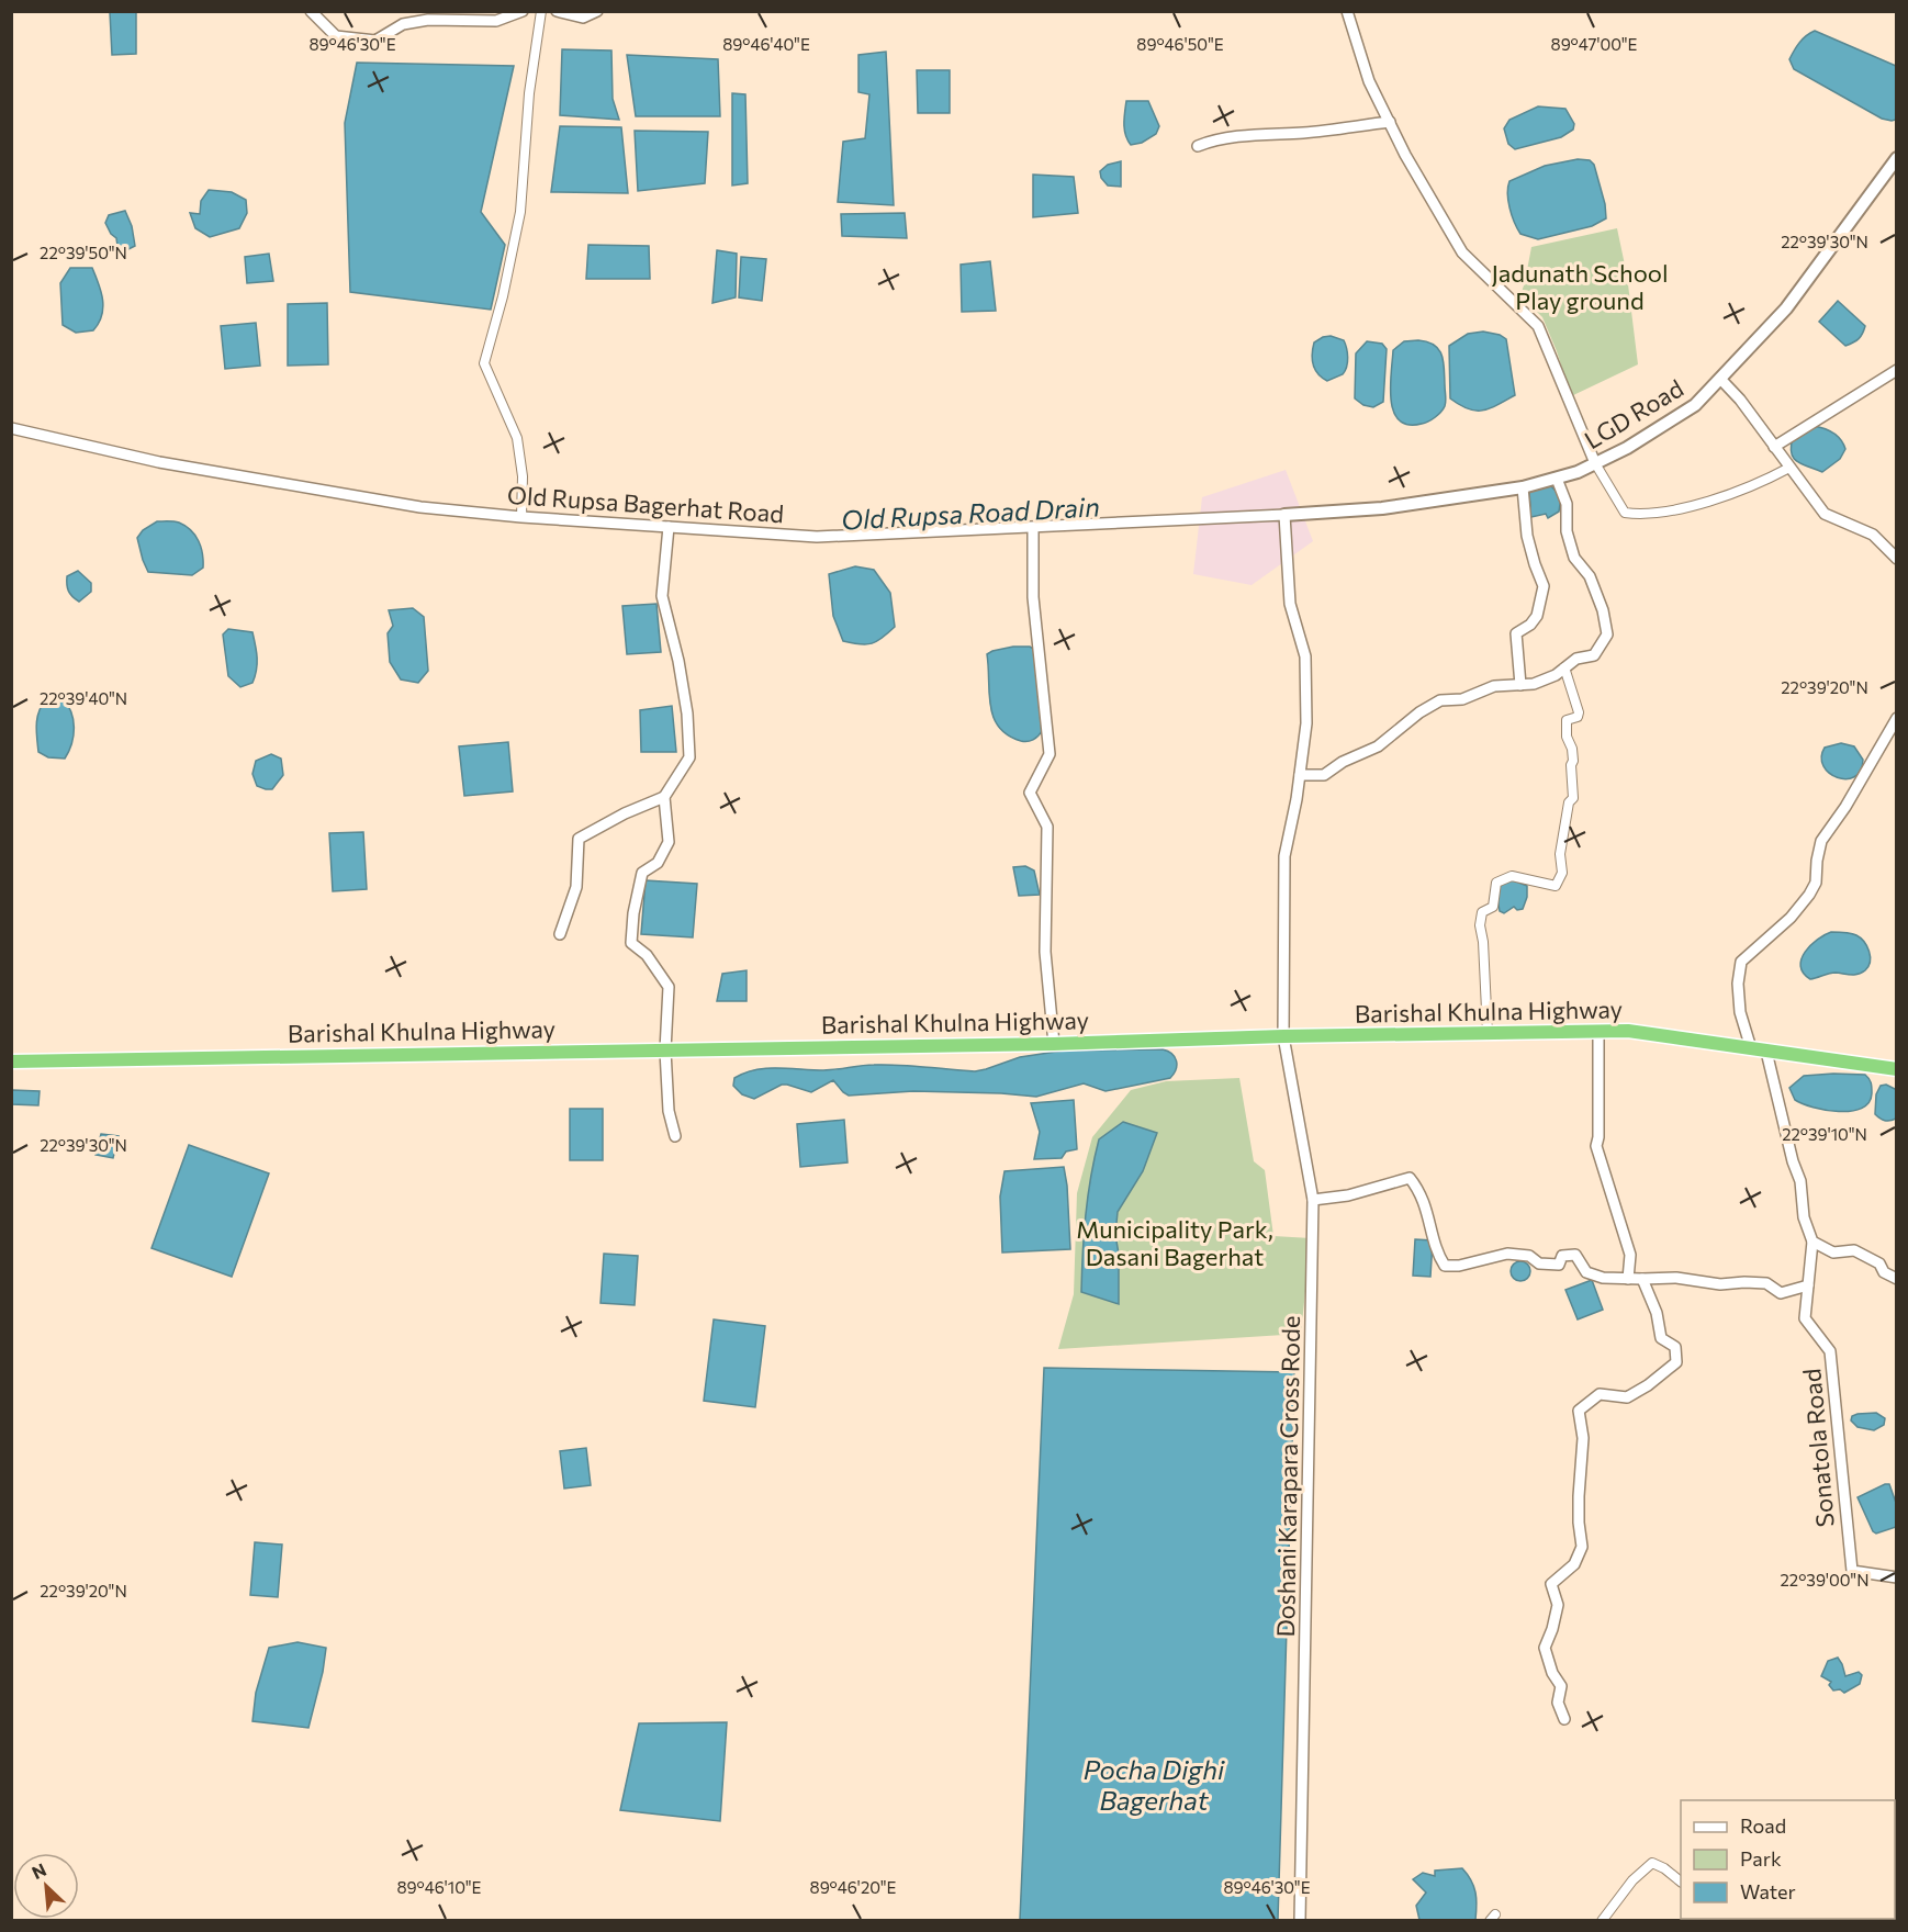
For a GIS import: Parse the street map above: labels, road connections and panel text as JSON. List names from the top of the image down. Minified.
{"streets":{"highway":["Barishal Khulna Highway"],"main road":["LGD Road"],"street":["Old Rupsa Bagerhat Road","Sonatola Road","Doshani Karapara Cross Rode"]},"crossings":[["LGD Road","Old Rupsa Bagerhat Road"],["LGD Road","Doshani Karapara Cross Rode"],["Old Rupsa Bagerhat Road","Doshani Karapara Cross Rode"],["Barishal Khulna Highway","Doshani Karapara Cross Rode"]],"water":["Old Rupsa Road Drain","Pocha Dighi Bagerhat"],"parks":["Jadunath School Play ground","Municipality Park, Dasani Bagerhat"],"legend":["Road","Park","Water"],"north":"top left","coordinates":["89°46'30\"E","89°46'40\"E","89°46'50\"E","89°47'00\"E","22°39'30\"N","22°39'50\"N","22°39'20\"N","22°39'40\"N","22°39'10\"N","22°39'00\"N","89°46'10\"E","89°46'20\"E"]}
